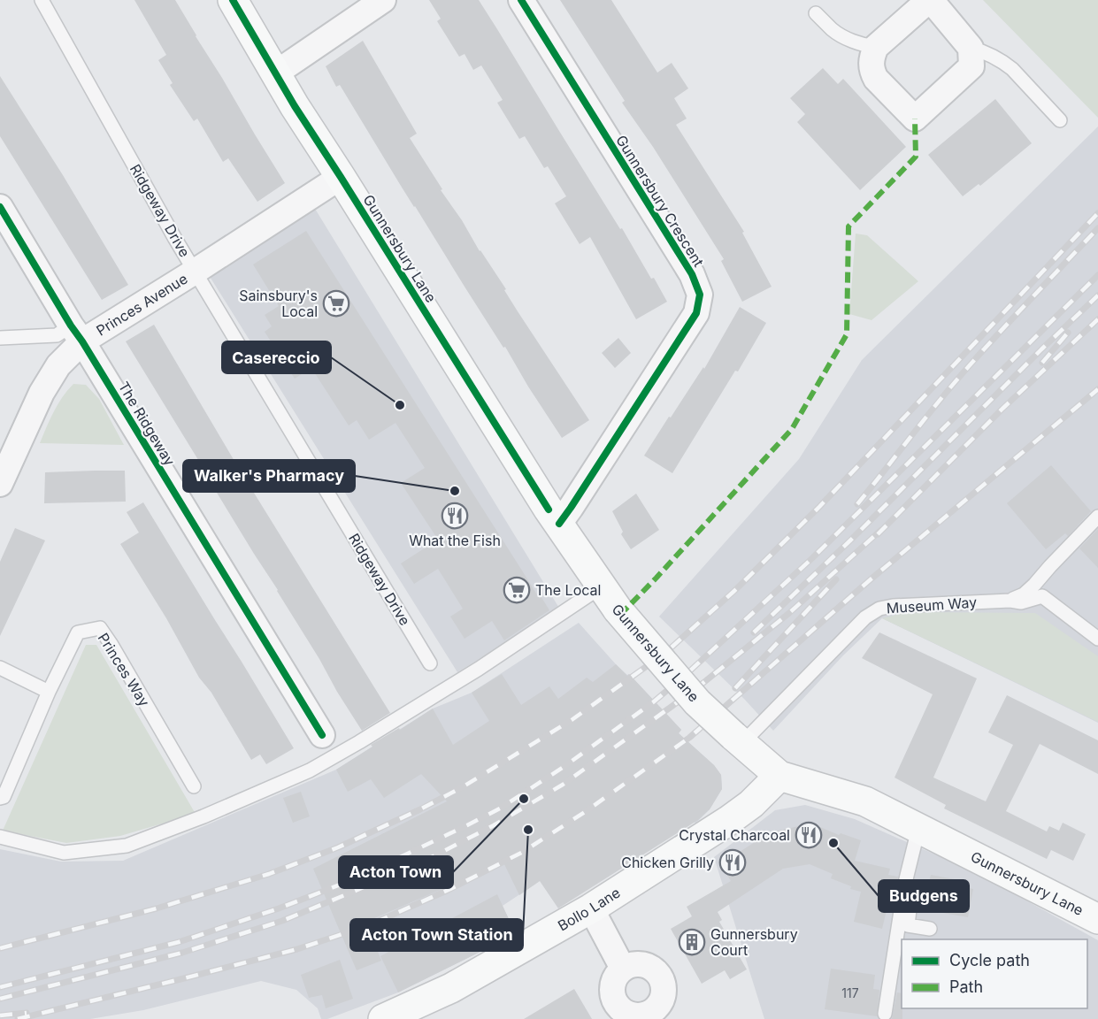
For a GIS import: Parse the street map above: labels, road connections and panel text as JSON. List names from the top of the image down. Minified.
{"streets":{"main road":["Gunnersbury Lane","Bollo Lane"],"street":["Gunnersbury Crescent","Princes Avenue","The Ridgeway"],"lane":["Ridgeway Drive","Museum Way","Princes Way"]},"crossings":[["Gunnersbury Crescent","Gunnersbury Lane"],["Ridgeway Drive","Princes Avenue"],["Gunnersbury Lane","Princes Avenue"],["Gunnersbury Lane","Museum Way"],["Gunnersbury Lane","Bollo Lane"],["Princes Avenue","The Ridgeway"]],"places":{"supermarket":["Sainsbury's Local","The Local"],"other":["Casereccio","Walker's Pharmacy","Acton Town","Acton Town Station","Budgens"],"restaurant":["What the Fish","Crystal Charcoal","Chicken Grilly"],"building":["Gunnersbury Court"]},"house_numbers":["117"],"legend":["Cycle path","Path"]}
